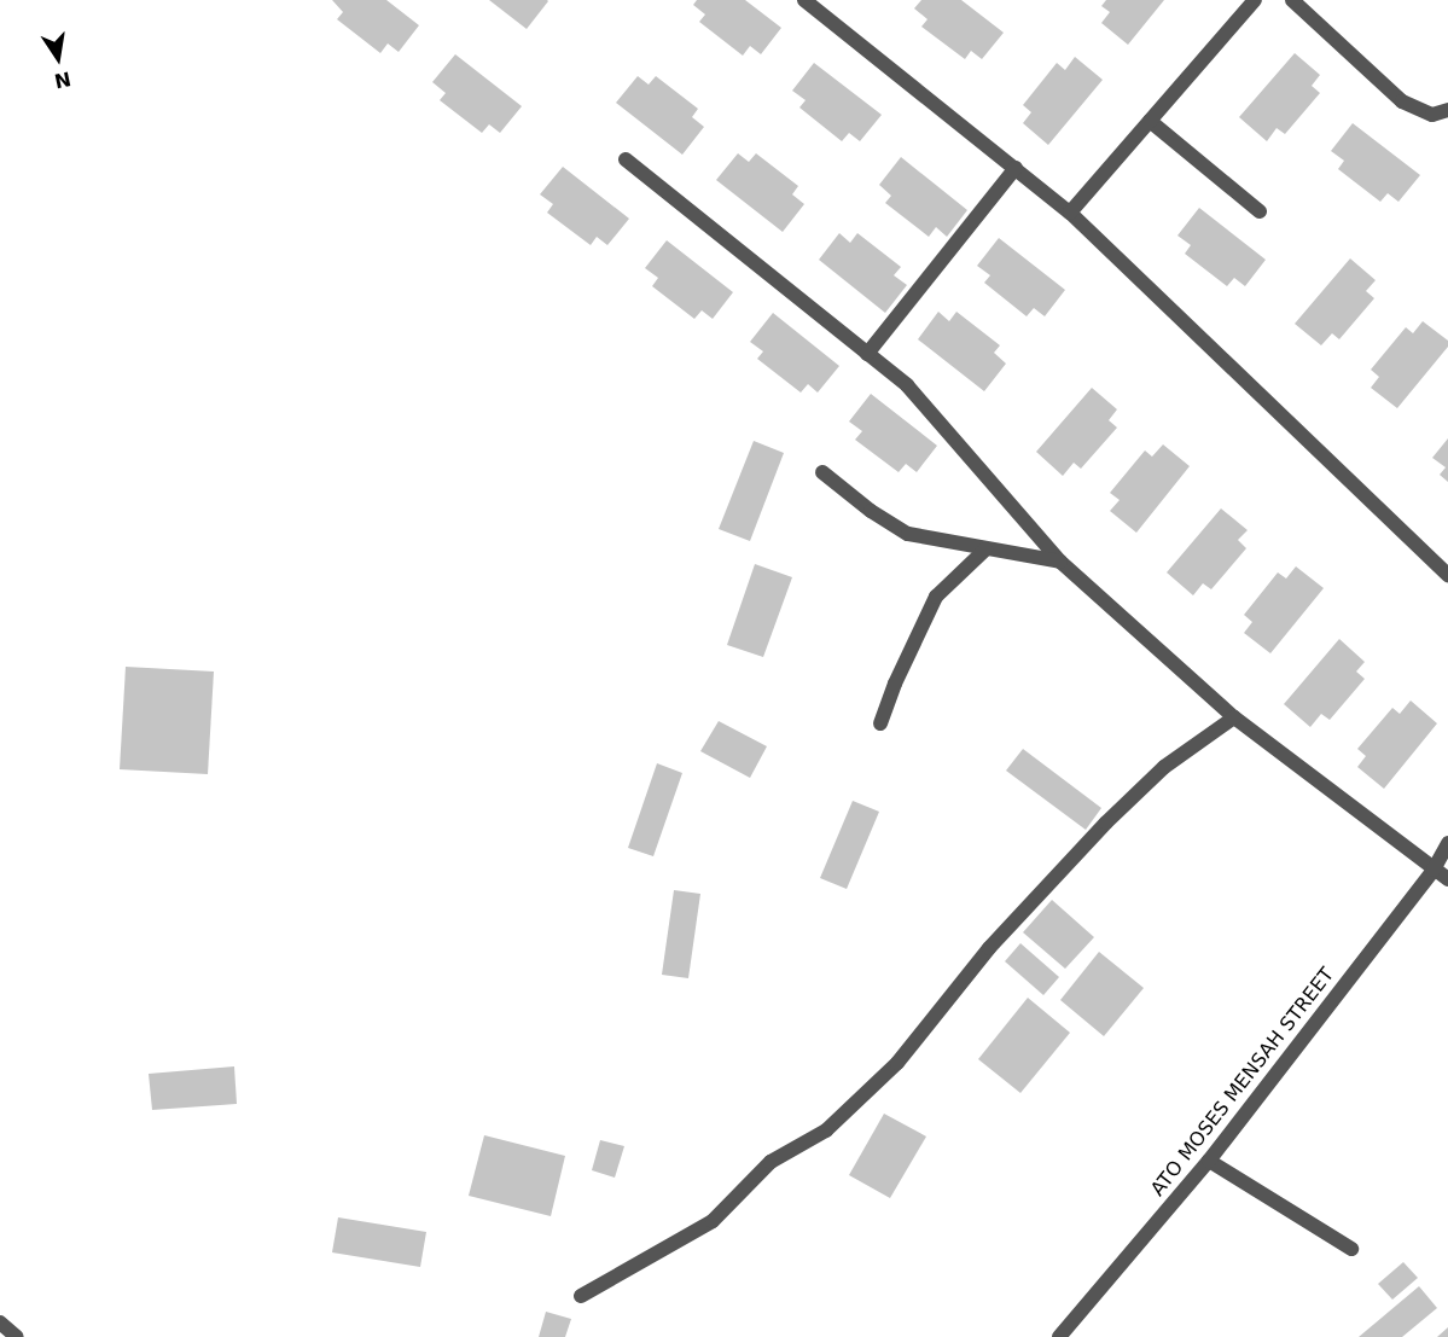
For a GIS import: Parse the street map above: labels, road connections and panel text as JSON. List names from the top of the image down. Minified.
{"streets":{"street":["ATO MOSES MENSAH STREET"]},"north":"bottom"}
